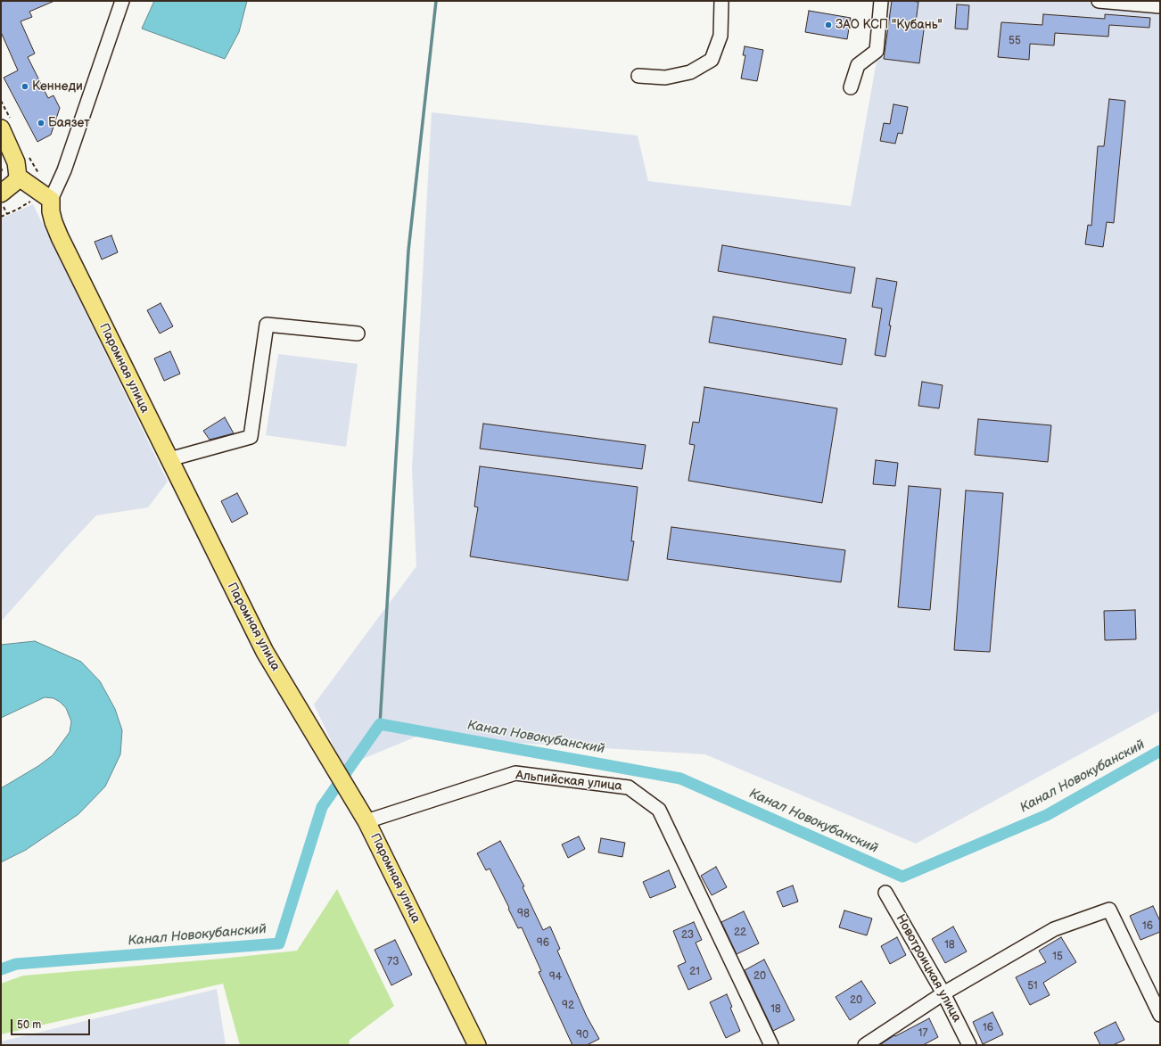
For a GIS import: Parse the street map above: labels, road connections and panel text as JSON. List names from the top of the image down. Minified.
{"streets":{"main road":["Паромная улица"],"street":["Альпийская улица","Новотроицкая улица"]},"crossings":[["Паромная улица","Альпийская улица"]],"water":["Канал Новокубанский"],"places":["ЗАО КСП \"Кубань\"","Кеннеди","Баязет"],"house_numbers":["55","98","16","22","23","96","18","15","73","21","20","94","51","20","92","18","16","17","90"],"scale_bar":"50 m"}
